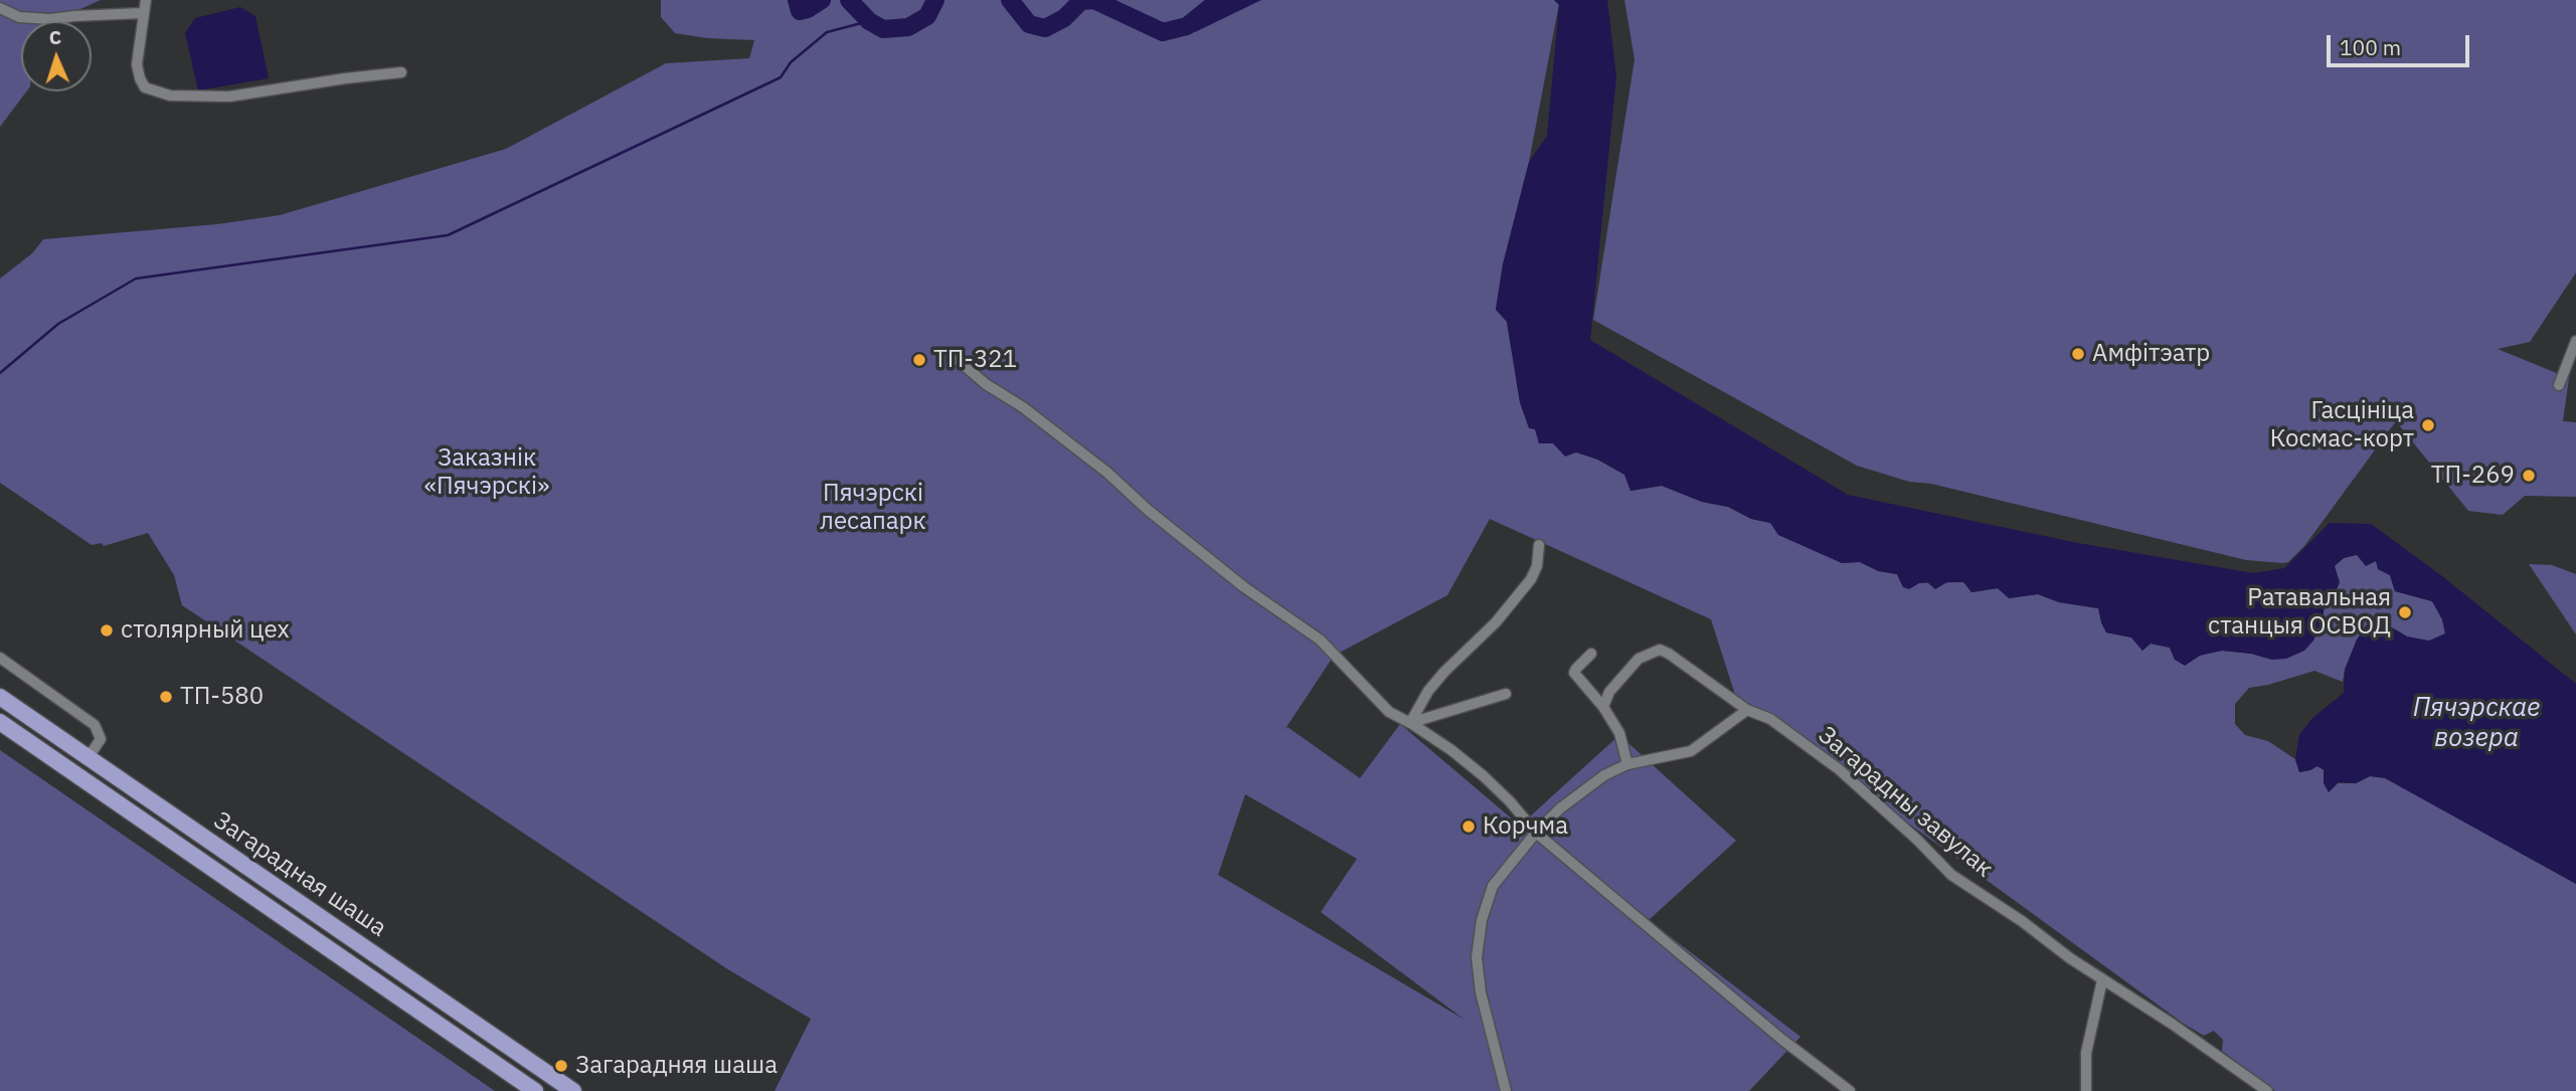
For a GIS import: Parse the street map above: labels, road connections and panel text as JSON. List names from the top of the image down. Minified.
{"streets":{"main road":["Загарадная шаша"],"street":["Загарадны завулак"]},"water":["Пячэрскае возера"],"parks":["Заказнік «Пячэрскі»","Пячэрскі лесапарк"],"places":["Амфітэатр","ТП-321","Гасцініца Космас-корт","ТП-269","Ратавальная станцыя ОСВОД","столярный цех","ТП-580","Корчма","Загарадняя шаша"],"scale_bar":"100 m","north":"top"}
